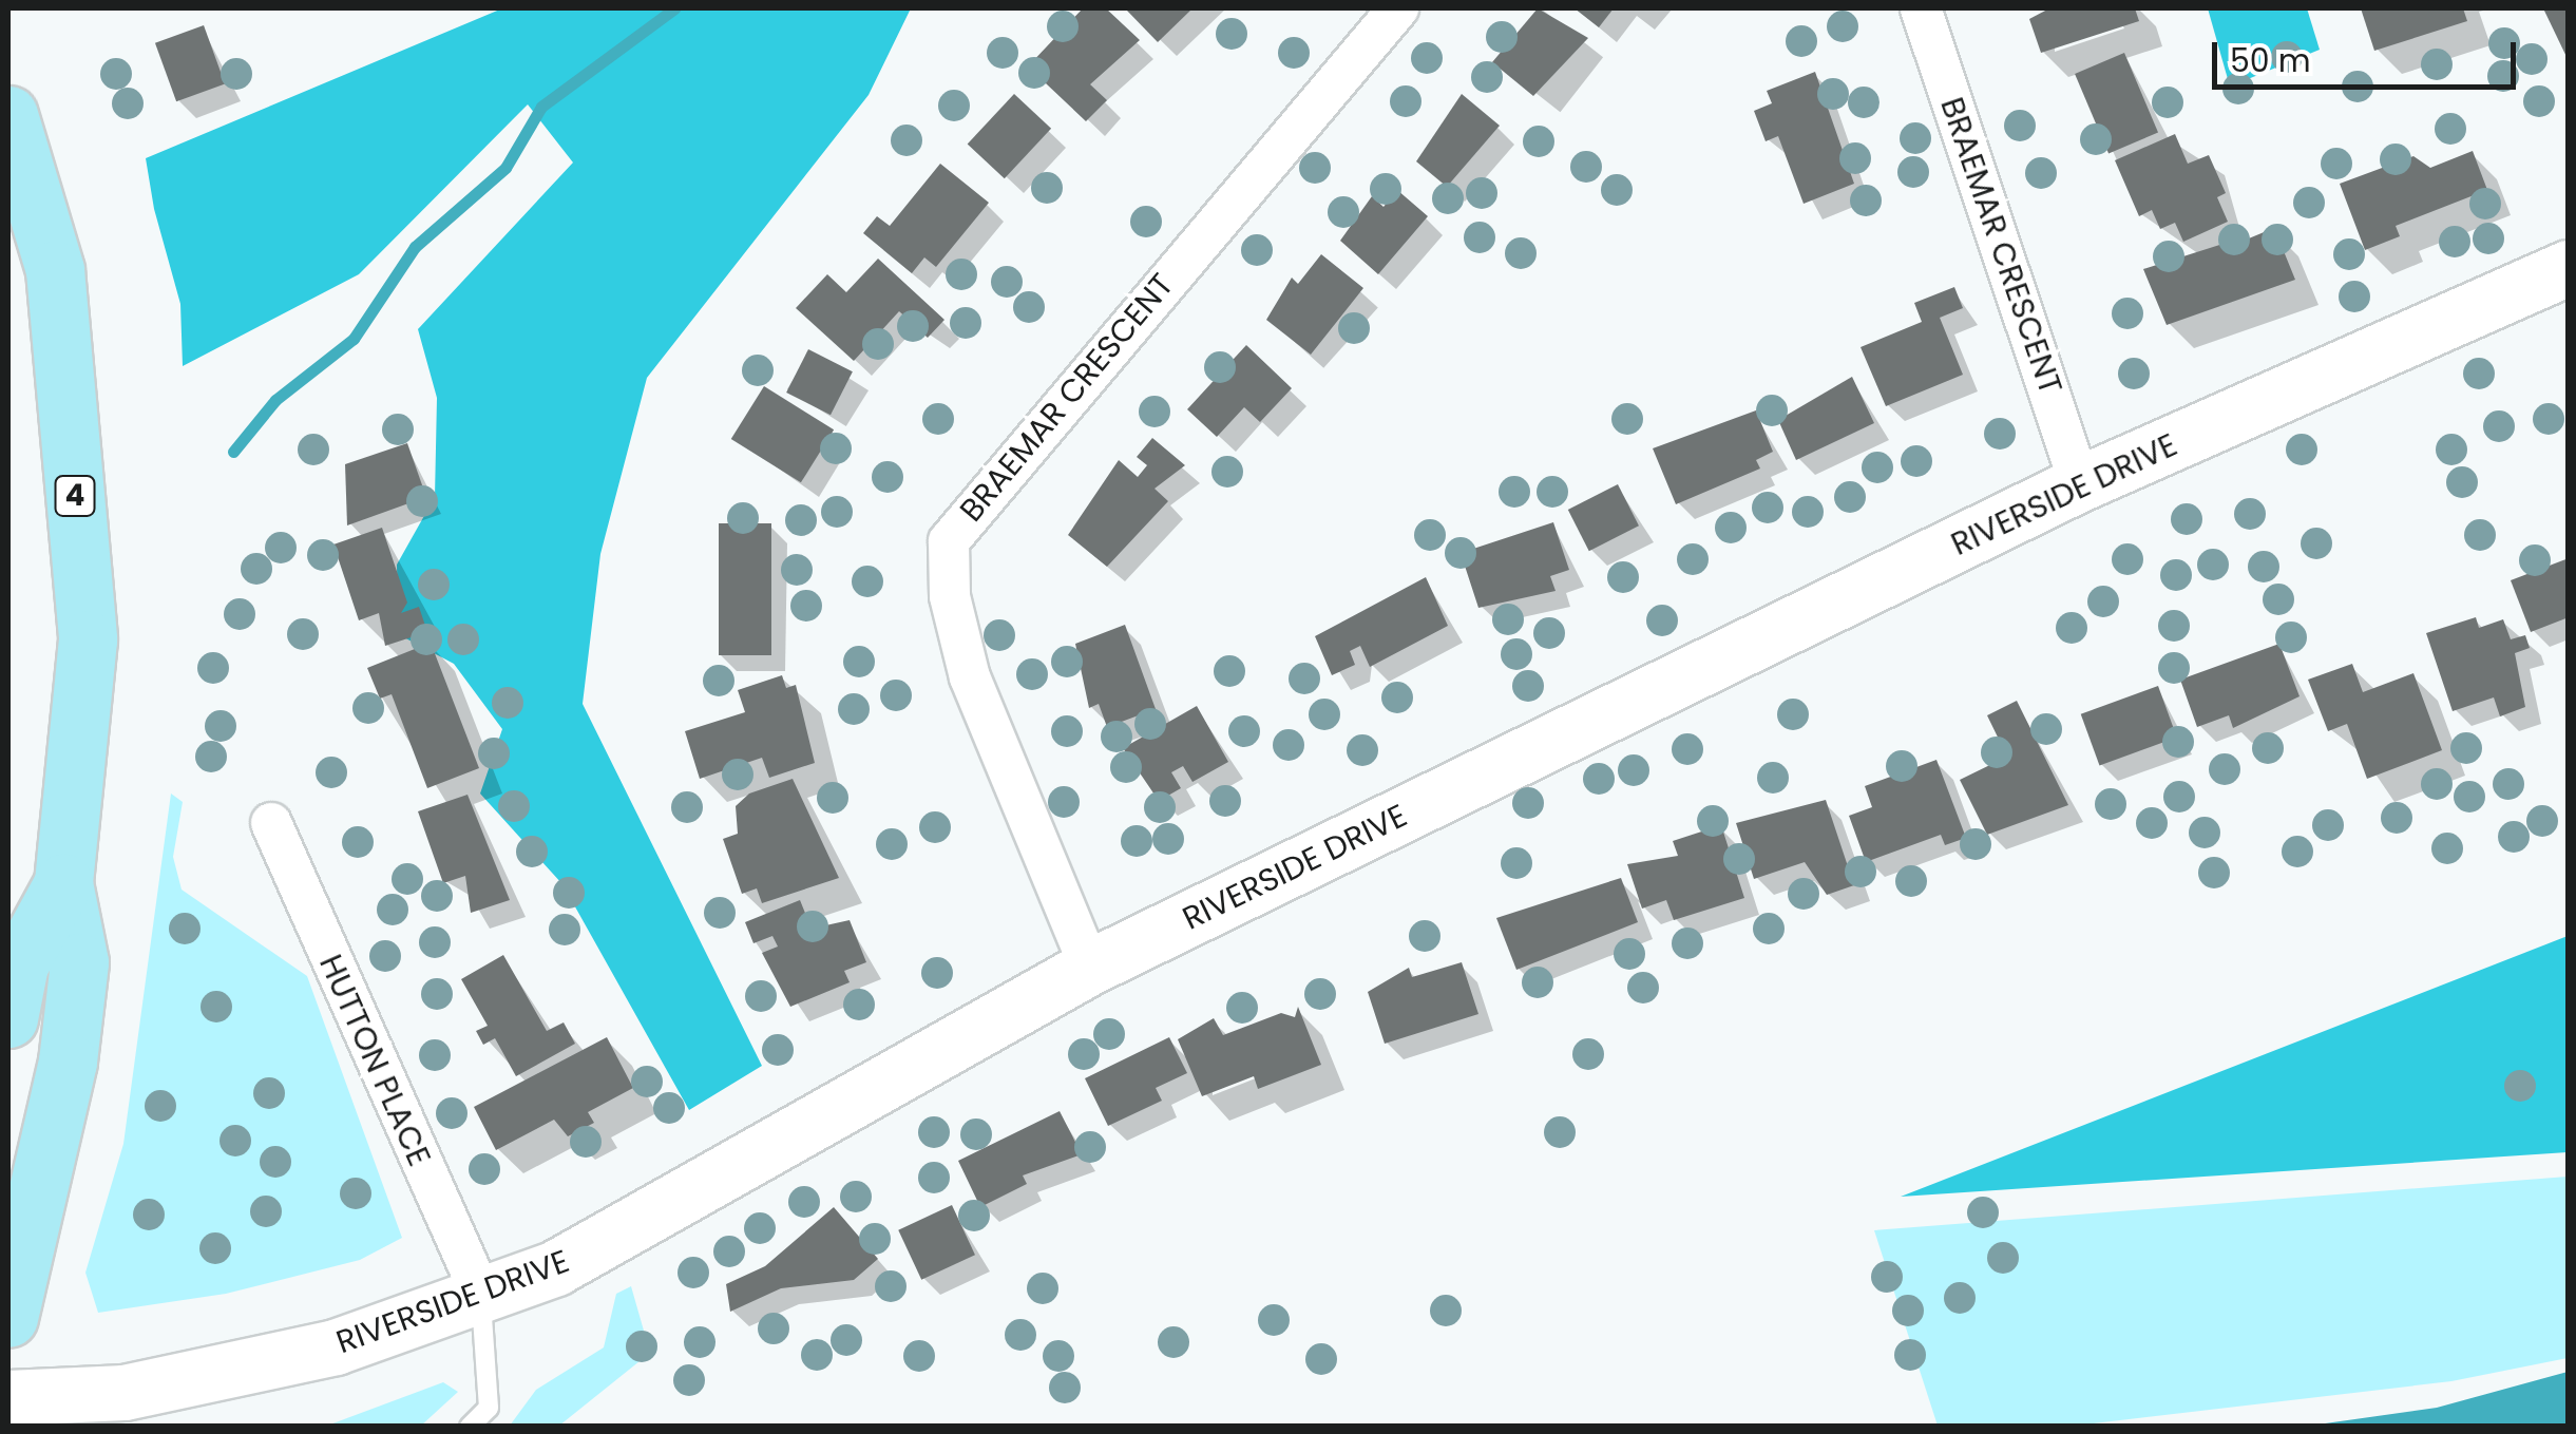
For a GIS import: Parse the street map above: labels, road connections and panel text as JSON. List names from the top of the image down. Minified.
{"streets":{"main road":["RIVERSIDE DRIVE","4"],"street":["BRAEMAR CRESCENT","HUTTON PLACE"]},"crossings":[["BRAEMAR CRESCENT","RIVERSIDE DRIVE"],["RIVERSIDE DRIVE","HUTTON PLACE"]],"scale_bar":"50 m"}
